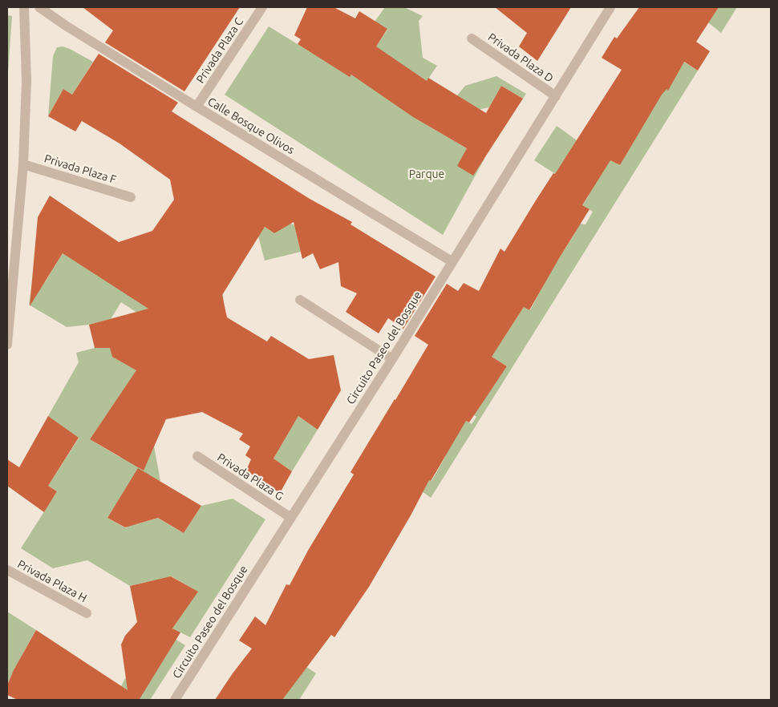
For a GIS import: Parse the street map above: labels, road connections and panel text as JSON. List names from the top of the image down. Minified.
{"streets":{"street":["Privada Plaza C","Privada Plaza D","Calle Bosque Olivos","Privada Plaza F","Circuito Paseo del Bosque","Privada Plaza G","Privada Plaza H"]},"crossings":[["Privada Plaza C","Calle Bosque Olivos"],["Privada Plaza D","Circuito Paseo del Bosque"],["Calle Bosque Olivos","Circuito Paseo del Bosque"],["Circuito Paseo del Bosque","Privada Plaza G"]],"parks":["Parque"]}
